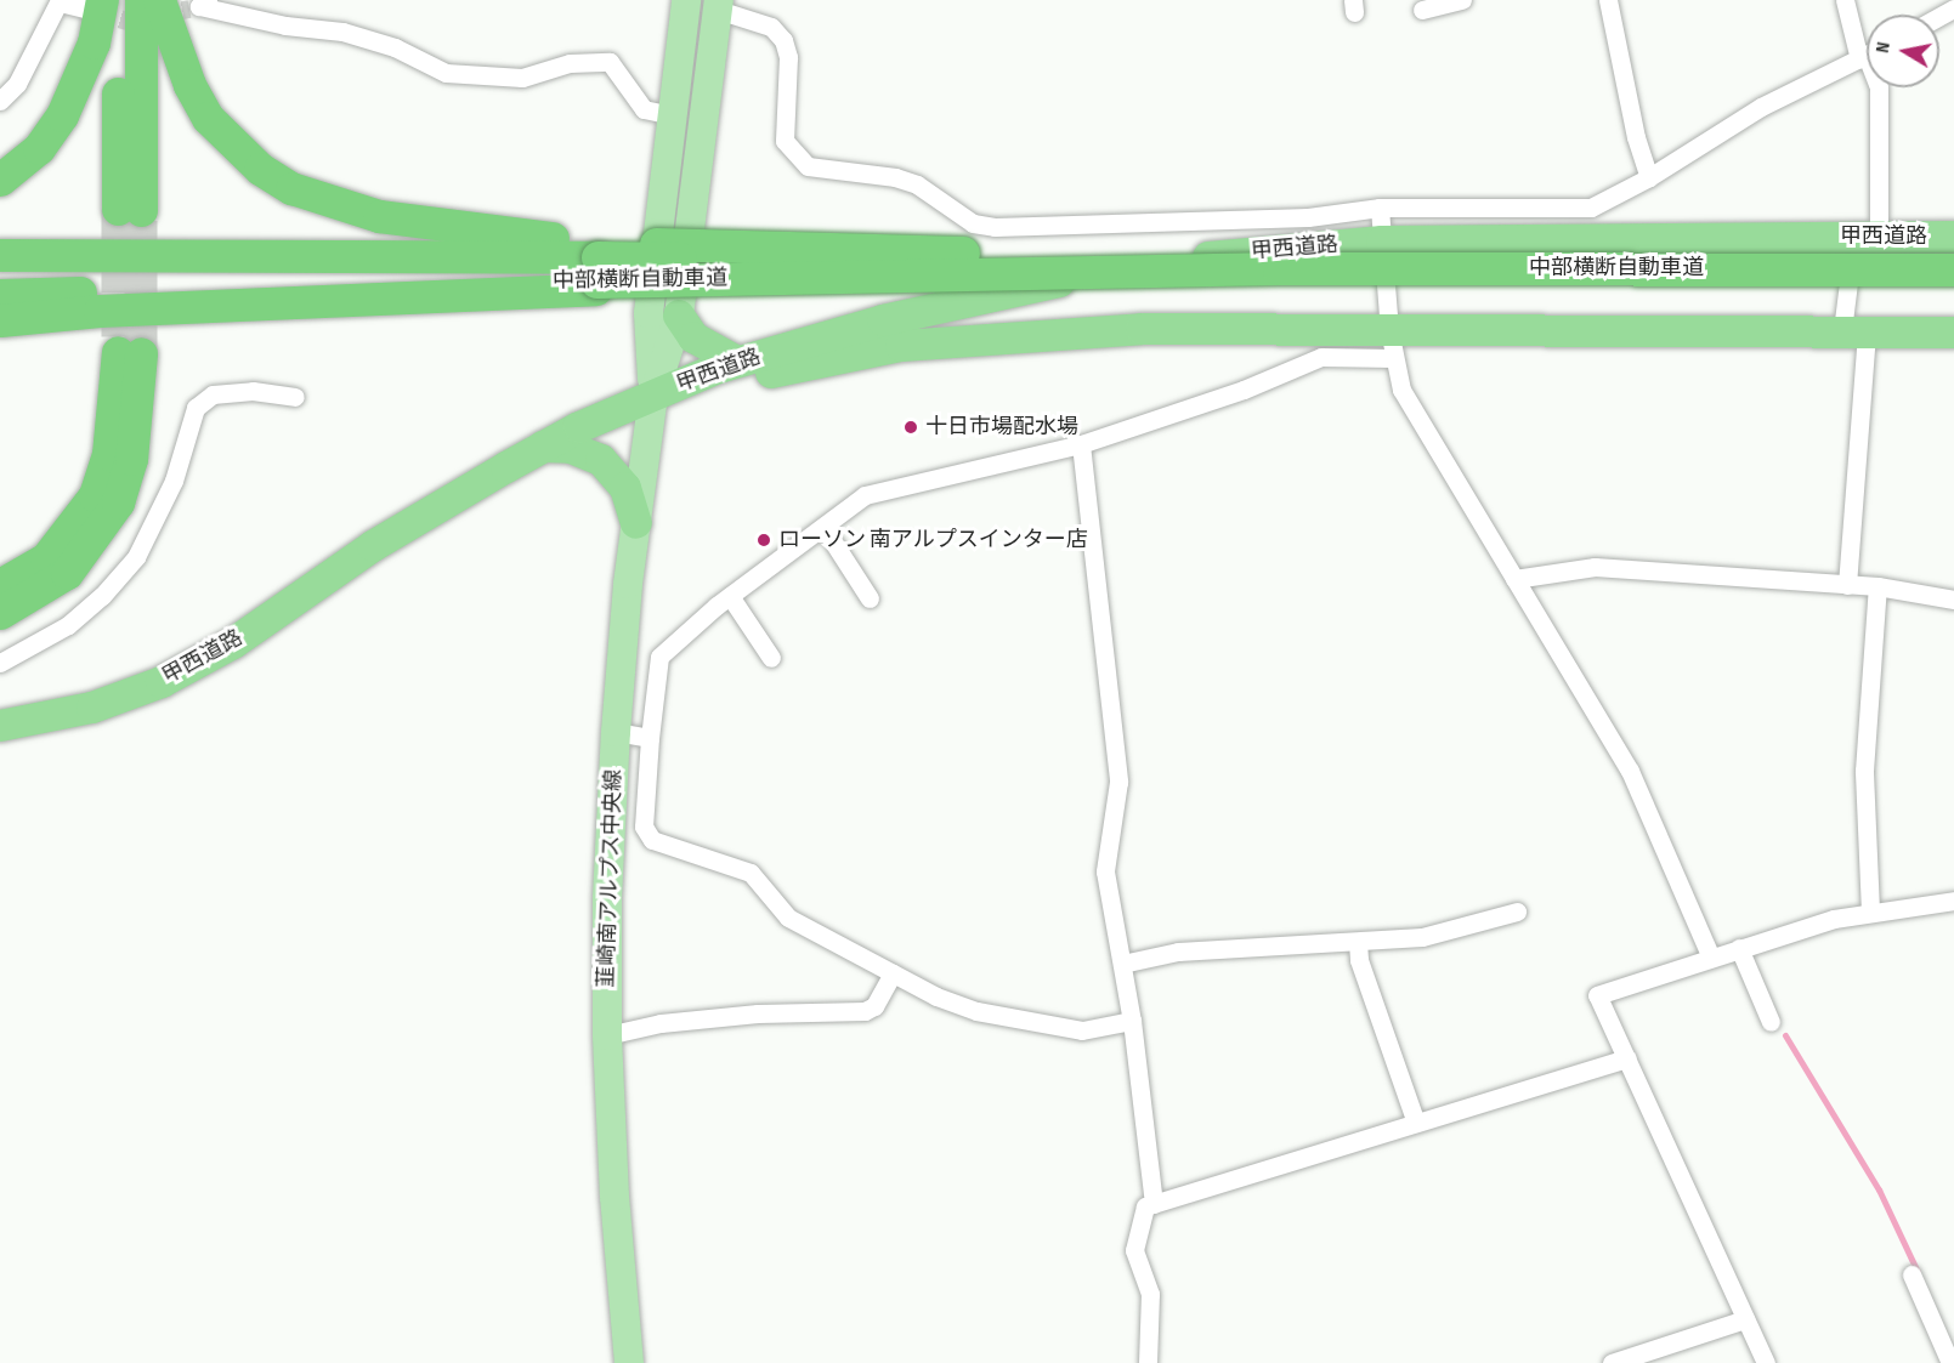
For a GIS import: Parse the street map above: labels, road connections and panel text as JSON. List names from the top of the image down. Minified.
{"streets":{"highway":["甲西道路","中部横断自動車道"],"main road":["韮崎南アルプス中央線"]},"crossings":[["甲西道路","韮崎南アルプス中央線"]],"places":["十日市場配水場","ローソン 南アルプスインター店"],"north":"left"}
